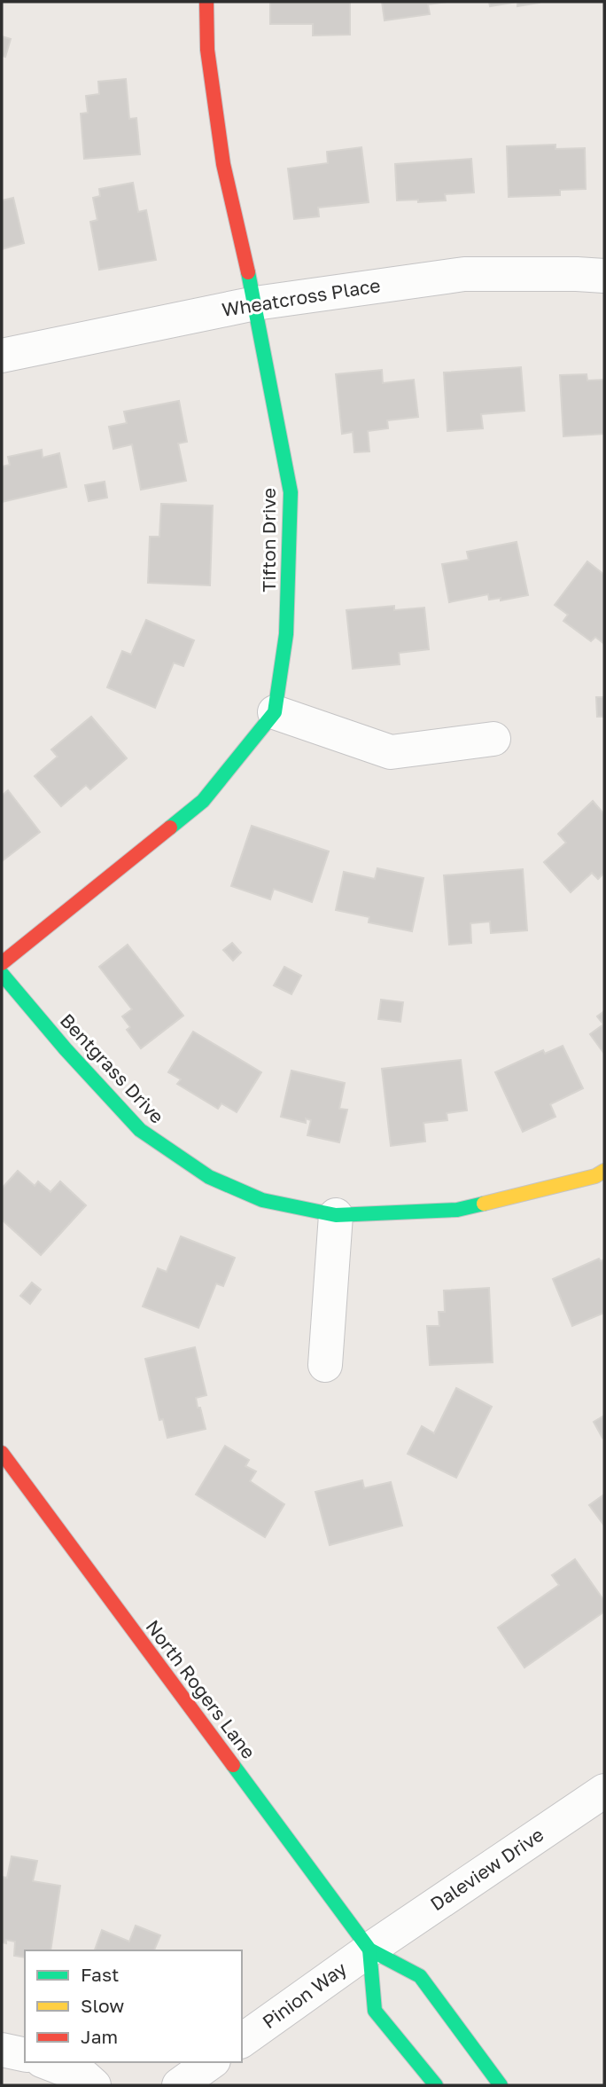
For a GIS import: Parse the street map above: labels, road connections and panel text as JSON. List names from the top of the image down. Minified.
{"streets":{"street":["Wheatcross Place","Tifton Drive","Bentgrass Drive","North Rogers Lane","Daleview Drive","Pinion Way"]},"crossings":[["Wheatcross Place","Tifton Drive"],["North Rogers Lane","Daleview Drive"],["North Rogers Lane","Pinion Way"],["Daleview Drive","Pinion Way"]],"legend":["Fast","Slow","Jam"]}
